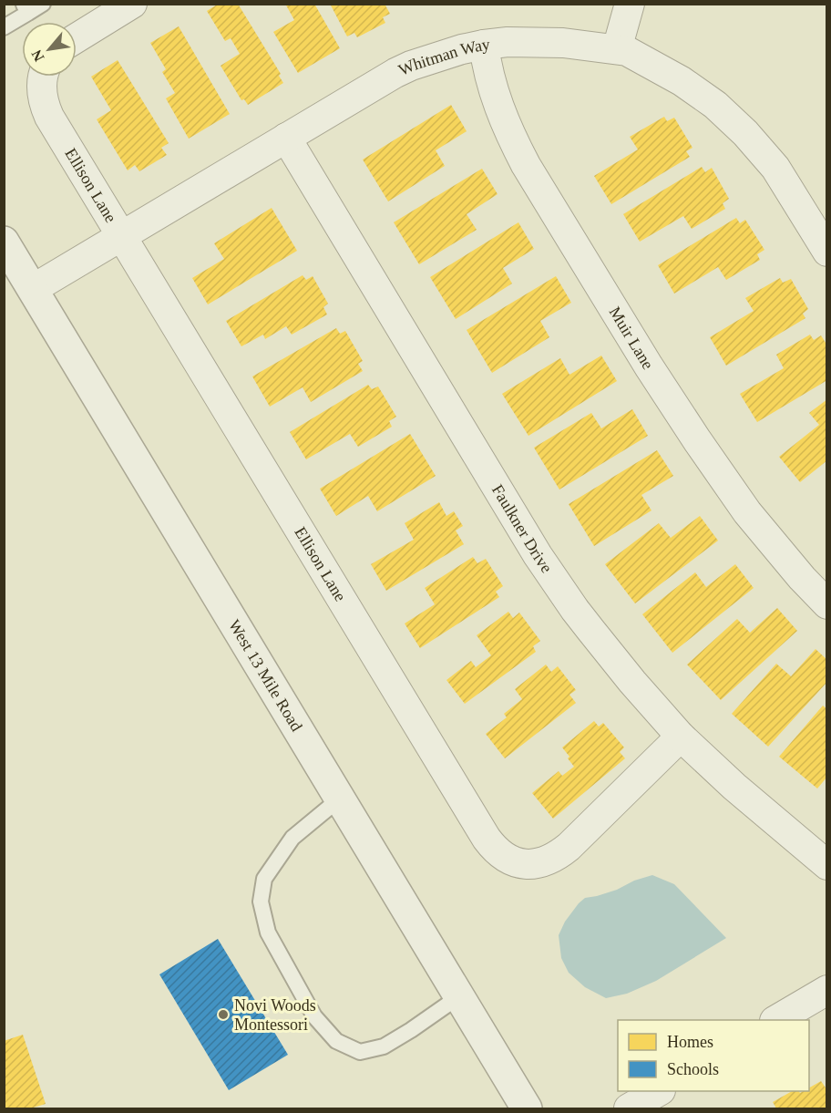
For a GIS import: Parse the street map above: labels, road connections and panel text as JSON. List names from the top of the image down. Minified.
{"streets":{"street":["Whitman Way","Ellison Lane","Muir Lane","Faulkner Drive","West 13 Mile Road"]},"crossings":[["Whitman Way","Ellison Lane"],["Whitman Way","Muir Lane"],["Whitman Way","Faulkner Drive"],["Whitman Way","West 13 Mile Road"],["Ellison Lane","Faulkner Drive"]],"places":["Novi Woods Montessori"],"legend":["Homes","Schools"],"north":"bottom left"}
